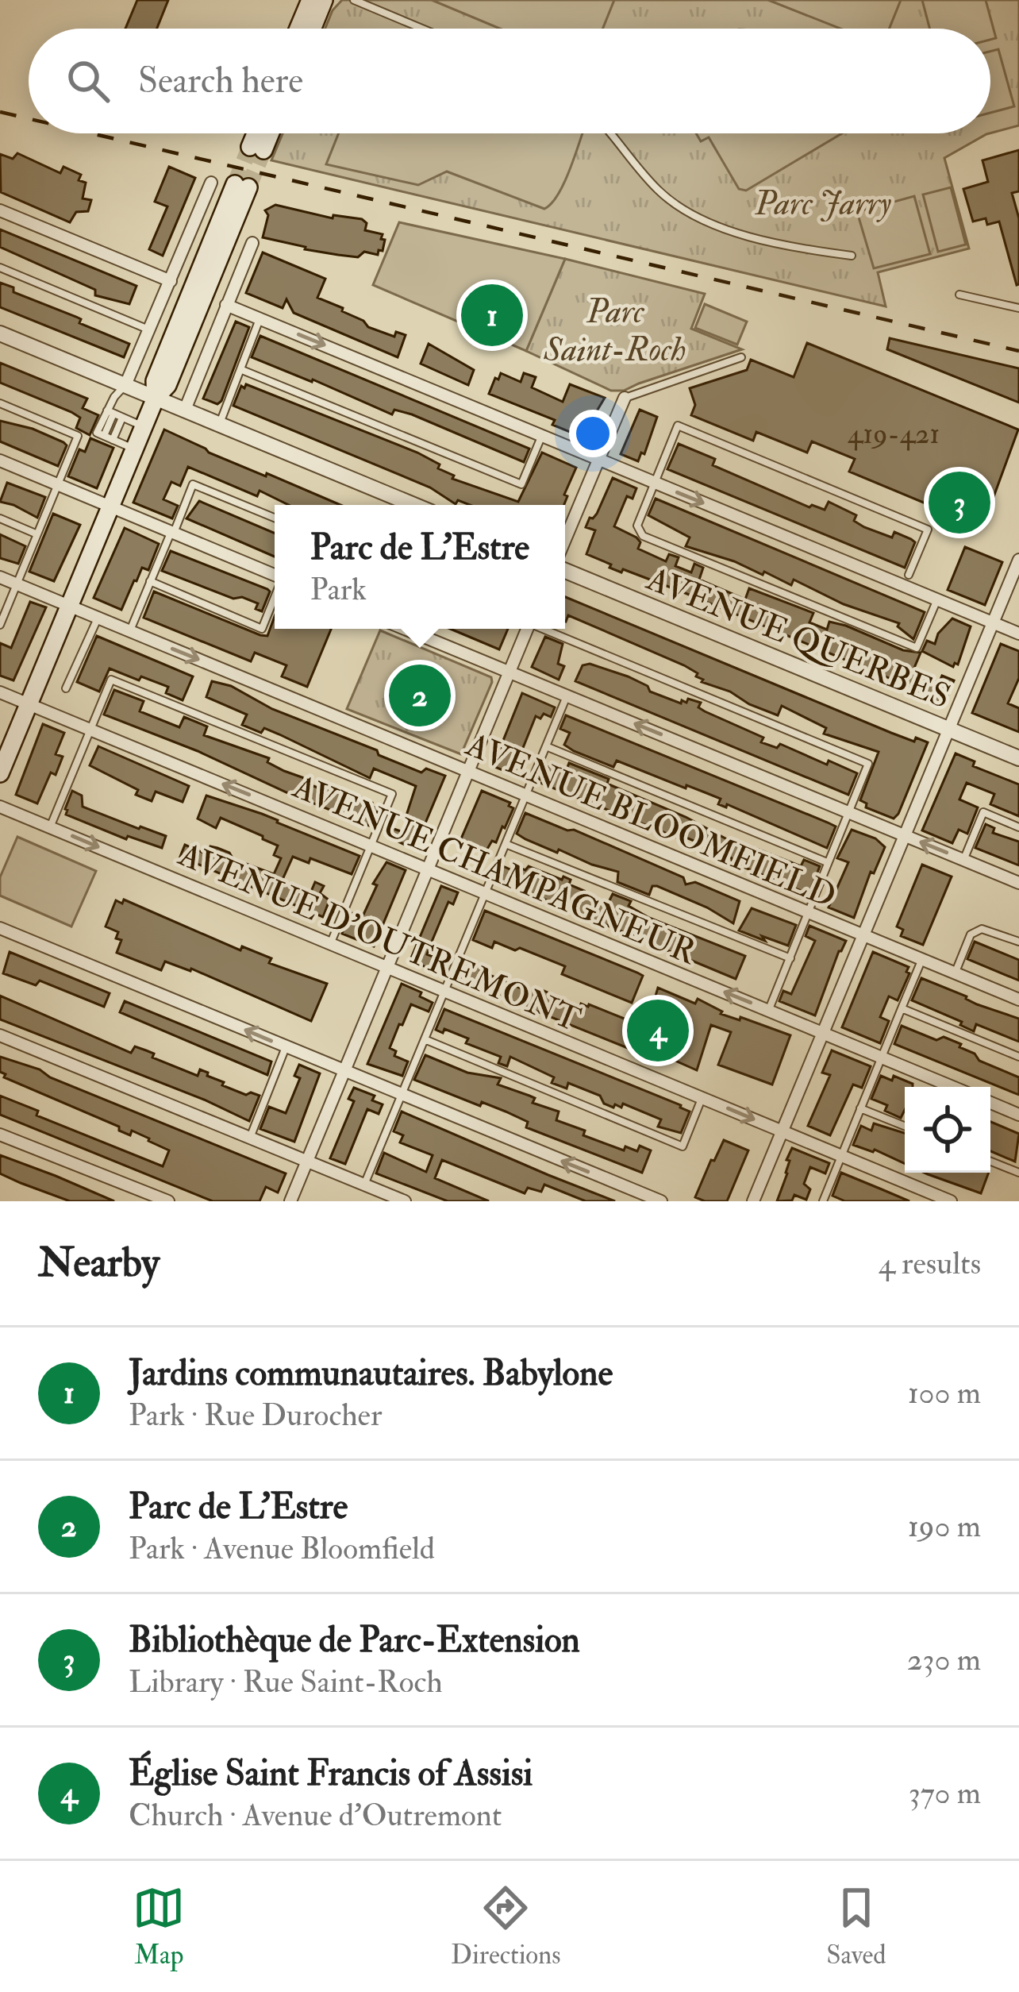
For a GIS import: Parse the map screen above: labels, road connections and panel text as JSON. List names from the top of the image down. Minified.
{"streets":{"street":["AVENUE QUERBES","AVENUE BLOOMFIELD","AVENUE CHAMPAGNEUR","AVENUE D'OUTREMONT"]},"one_way":["AVENUE CHAMPAGNEUR","AVENUE D'OUTREMONT"],"parks":["Parc Jarry","Parc Saint-Roch"],"house_numbers":["419-421"],"page":{"search":"Search here","pins":["1","3","2","4"],"popup":["Parc de L'Estre","Park"],"heading":["Nearby","4 results"],"list":[{"mark":"1","name":"Jardins communautaires. Babylone","note":"Park · Rue Durocher","value":"100 m"},{"mark":"2","name":"Parc de L'Estre","note":"Park · Avenue Bloomfield","value":"190 m"},{"mark":"3","name":"Bibliothèque de Parc-Extension","note":"Library · Rue Saint-Roch","value":"230 m"},{"mark":"4","name":"Église Saint Francis of Assisi","note":"Church · Avenue d'Outremont","value":"370 m"}],"nav":["Map","Directions","Saved"]}}
